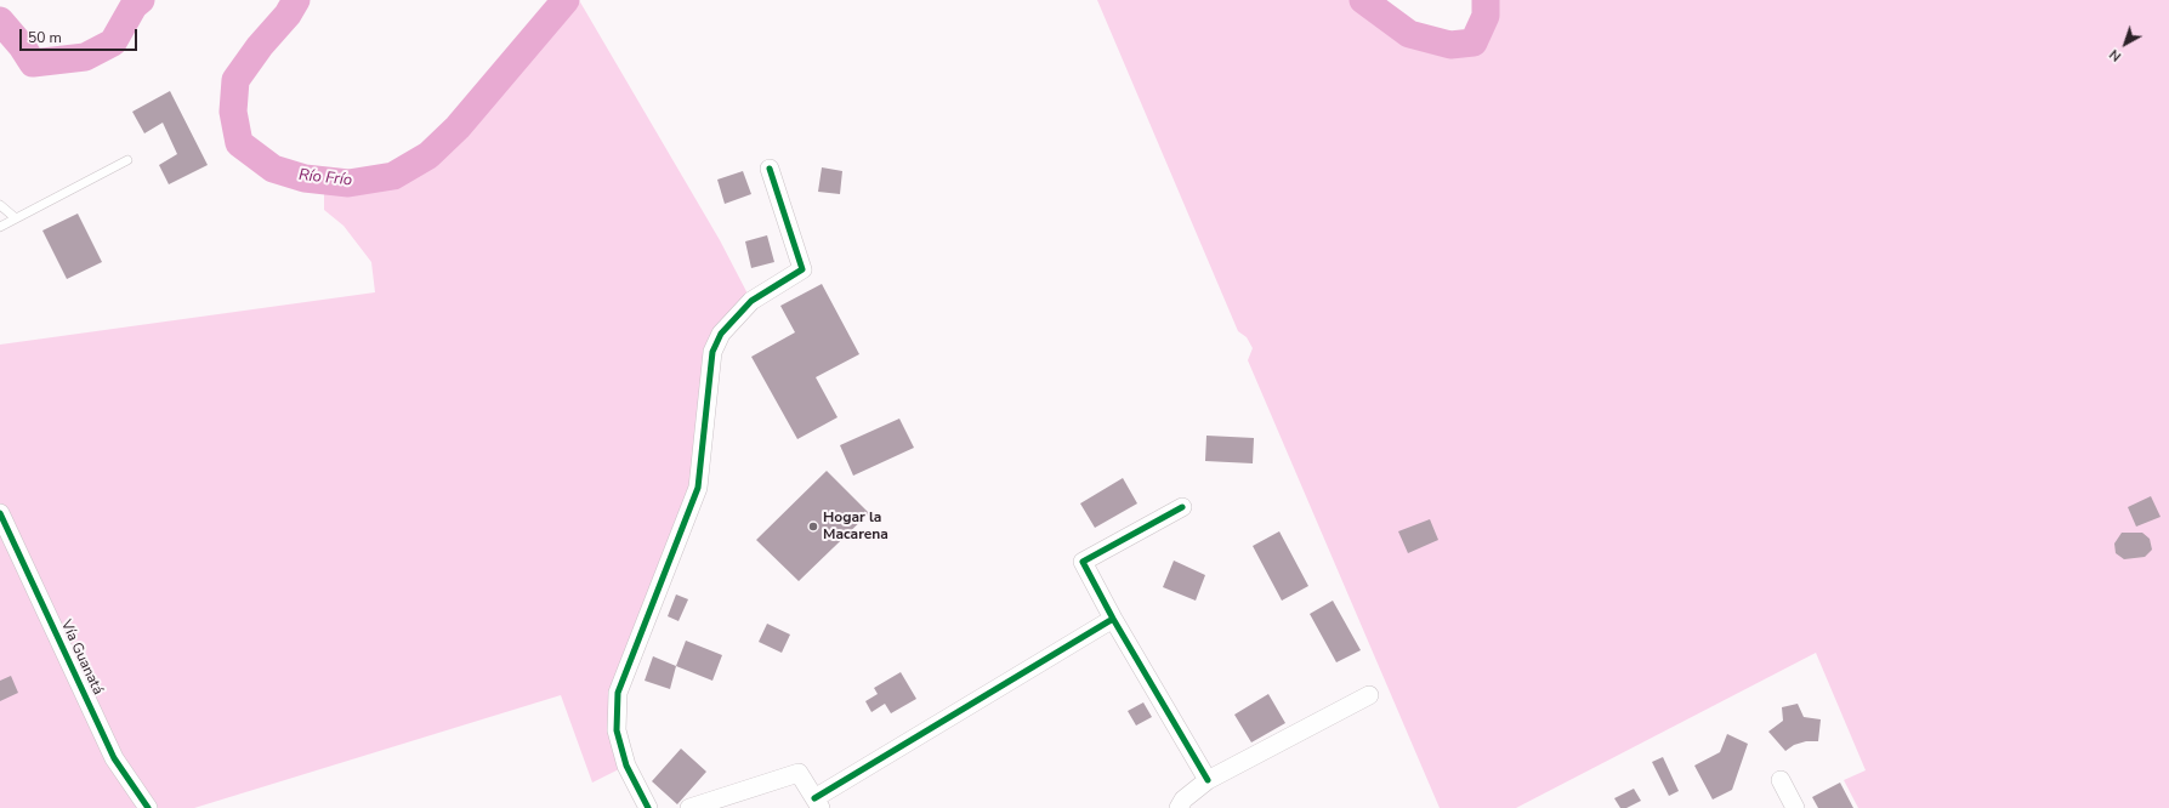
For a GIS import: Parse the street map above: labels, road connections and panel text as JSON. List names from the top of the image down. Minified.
{"streets":{"street":["Vía Guanatá"]},"water":["Río Frío"],"places":["Hogar la Macarena"],"scale_bar":"50 m","north":"bottom left"}
